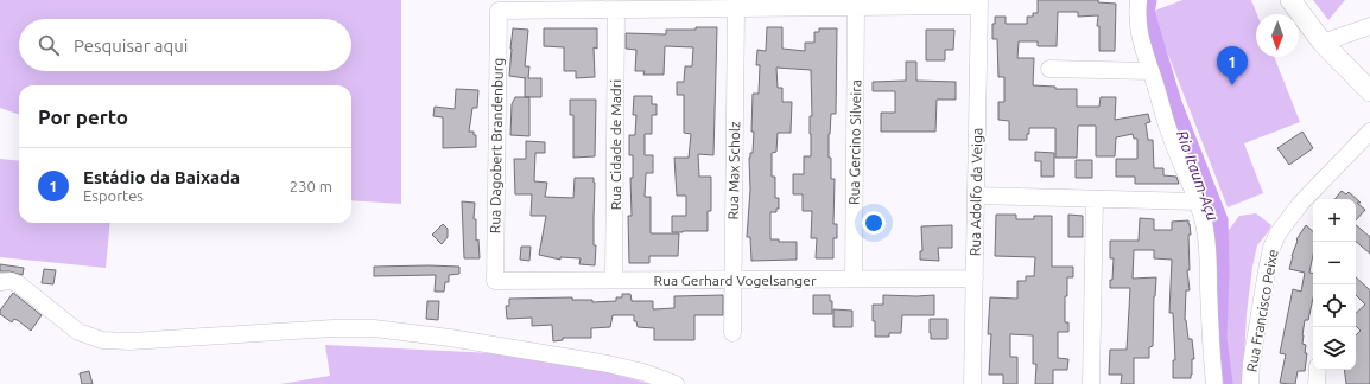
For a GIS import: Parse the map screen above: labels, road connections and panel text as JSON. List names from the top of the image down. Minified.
{"streets":{"street":["Rua Gercino Silveira","Rua Cidade de Madri","Rua Dagobert Brandenburg","Rua Max Scholz","Rua Adolfo da Veiga","Rua Gerhard Vogelsanger","Rua Francisco Peixe"]},"crossings":[["Rua Gercino Silveira","Rua Gerhard Vogelsanger"],["Rua Cidade de Madri","Rua Dagobert Brandenburg"],["Rua Cidade de Madri","Rua Gerhard Vogelsanger"],["Rua Dagobert Brandenburg","Rua Gerhard Vogelsanger"],["Rua Max Scholz","Rua Gerhard Vogelsanger"],["Rua Adolfo da Veiga","Rua Gerhard Vogelsanger"]],"water":["Rio Itaum-Açu"],"north":"bottom","page":{"search":"Pesquisar aqui","pins":"1","heading":"Por perto","list":[{"mark":"1","name":"Estádio da Baixada","note":"Esportes","value":"230 m"}],"map_buttons":["+","−"]}}
